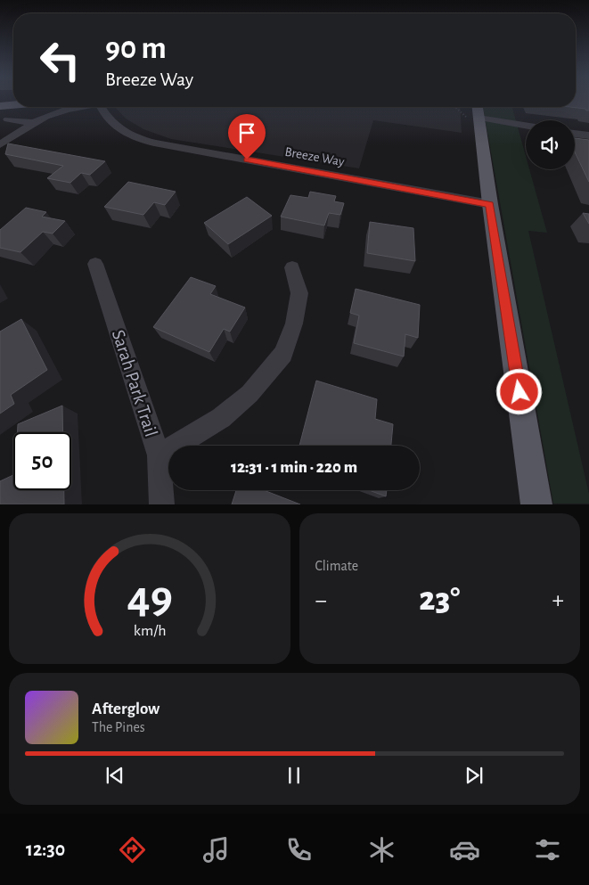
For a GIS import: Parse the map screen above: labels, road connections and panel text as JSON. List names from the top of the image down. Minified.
{"streets":{"street":["Breeze Way","Sarah Park Trail"]},"page":{"turn":["90 m","Breeze Way"],"limit":"50","trip":"12:31 · 1 min · 220 m","tile":"Climate","heat":["−","23°","+"],"song":["Afterglow","The Pines"],"tabs":"12:30","gauge":["49","km/h"]}}
